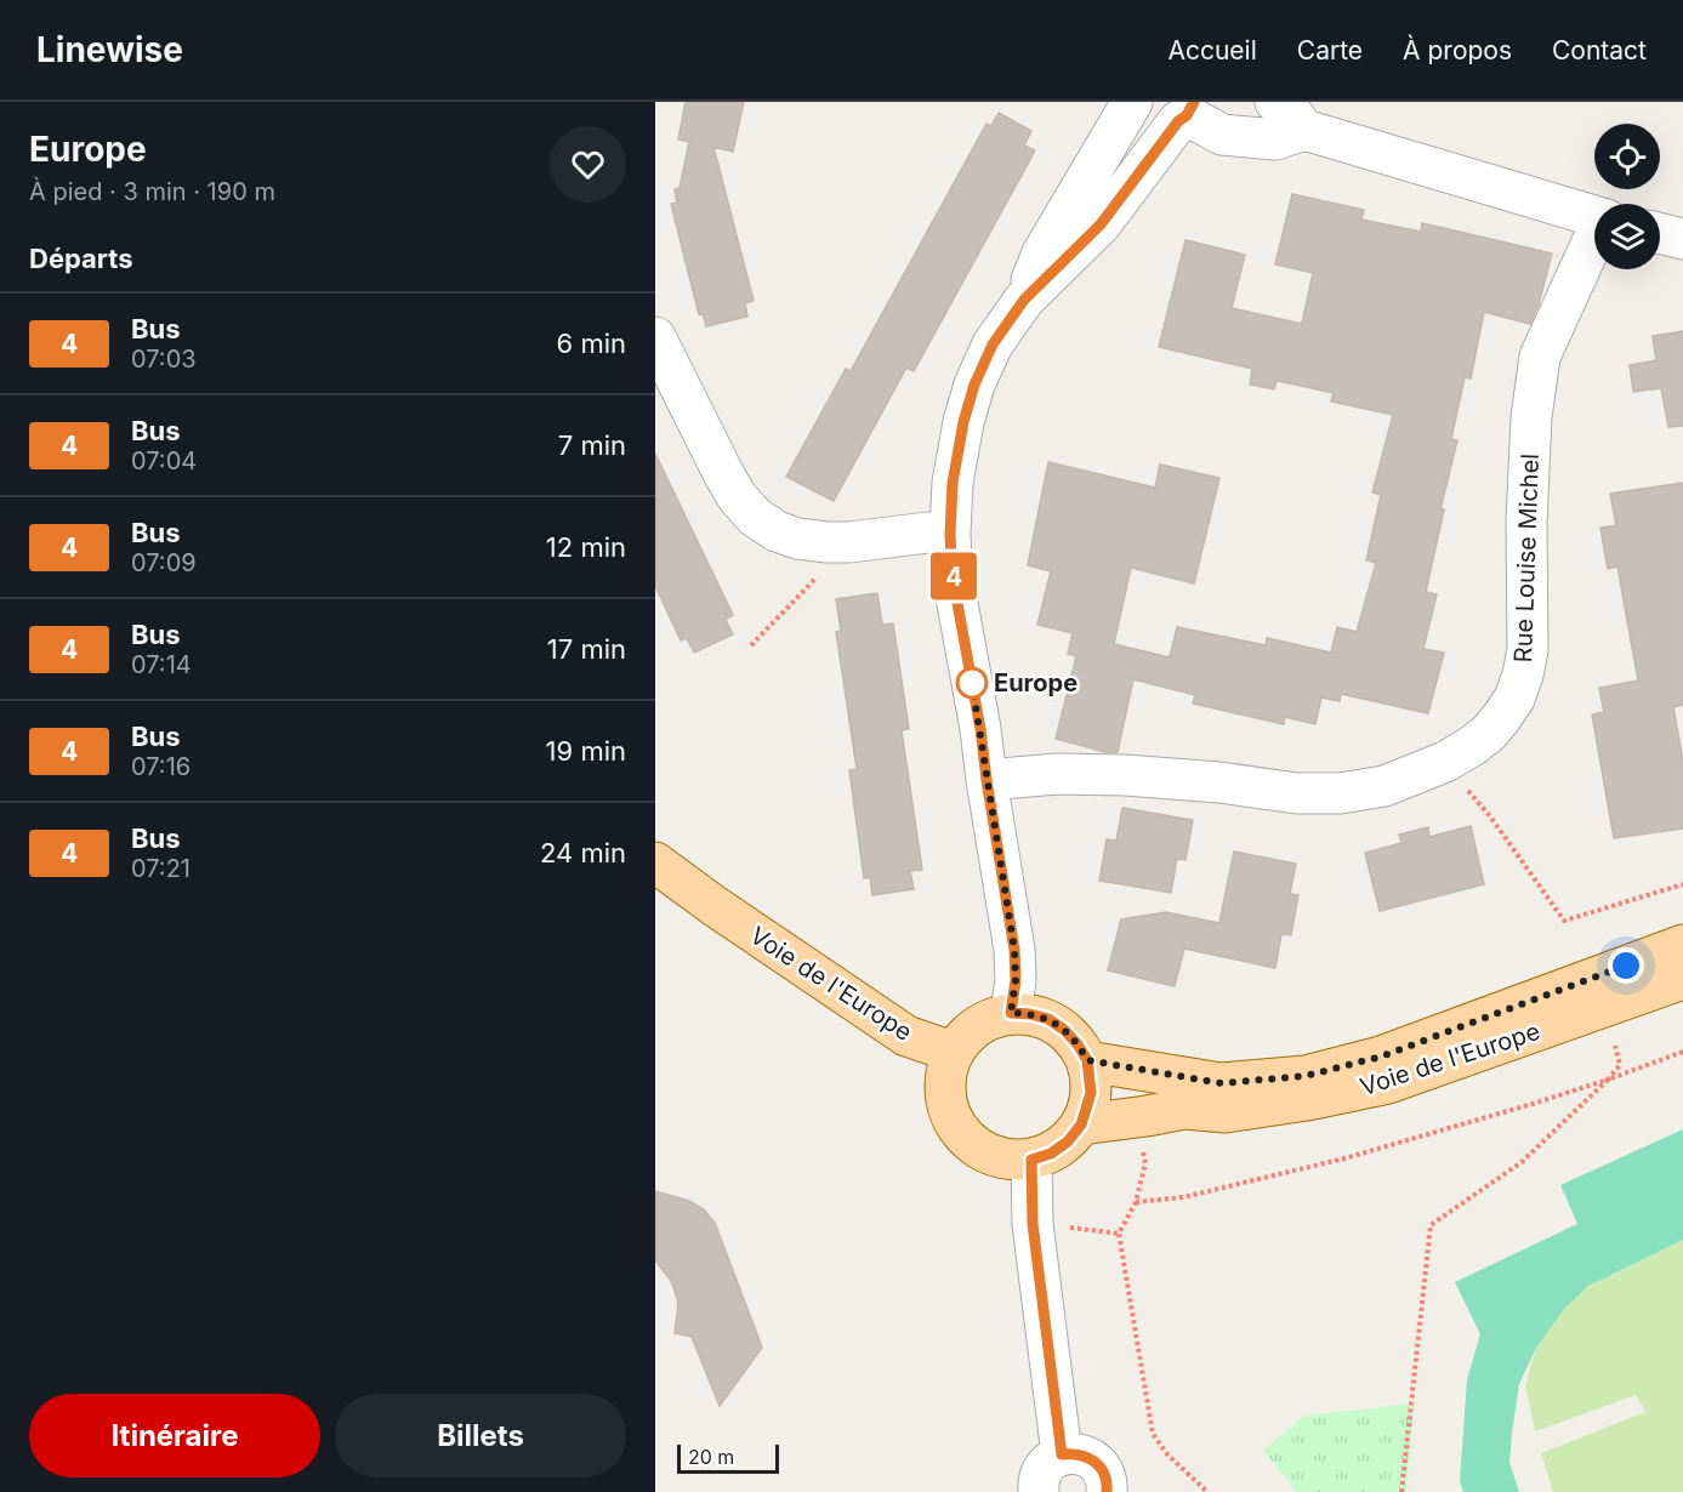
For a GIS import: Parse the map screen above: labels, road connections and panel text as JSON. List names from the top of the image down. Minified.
{"streets":{"main road":["Voie de l'Europe"],"street":["Rue Louise Michel"]},"places":["Europe"],"lines":["bus line 4"],"scale_bar":"20 m","page":{"header":"Linewise","nav":["Accueil","Carte","À propos","Contact"],"heading":[["Europe","À pied · 3 min · 190 m"],"Départs"],"on_map":"4","list":[{"mark":"4","name":"Bus","note":"07:03","value":"6 min"},{"mark":"4","name":"Bus","note":"07:04","value":"7 min"},{"mark":"4","name":"Bus","note":"07:09","value":"12 min"},{"mark":"4","name":"Bus","note":"07:14","value":"17 min"},{"mark":"4","name":"Bus","note":"07:16","value":"19 min"},{"mark":"4","name":"Bus","note":"07:21","value":"24 min"}],"buttons":["Itinéraire","Billets"],"scale":"20 m"}}
